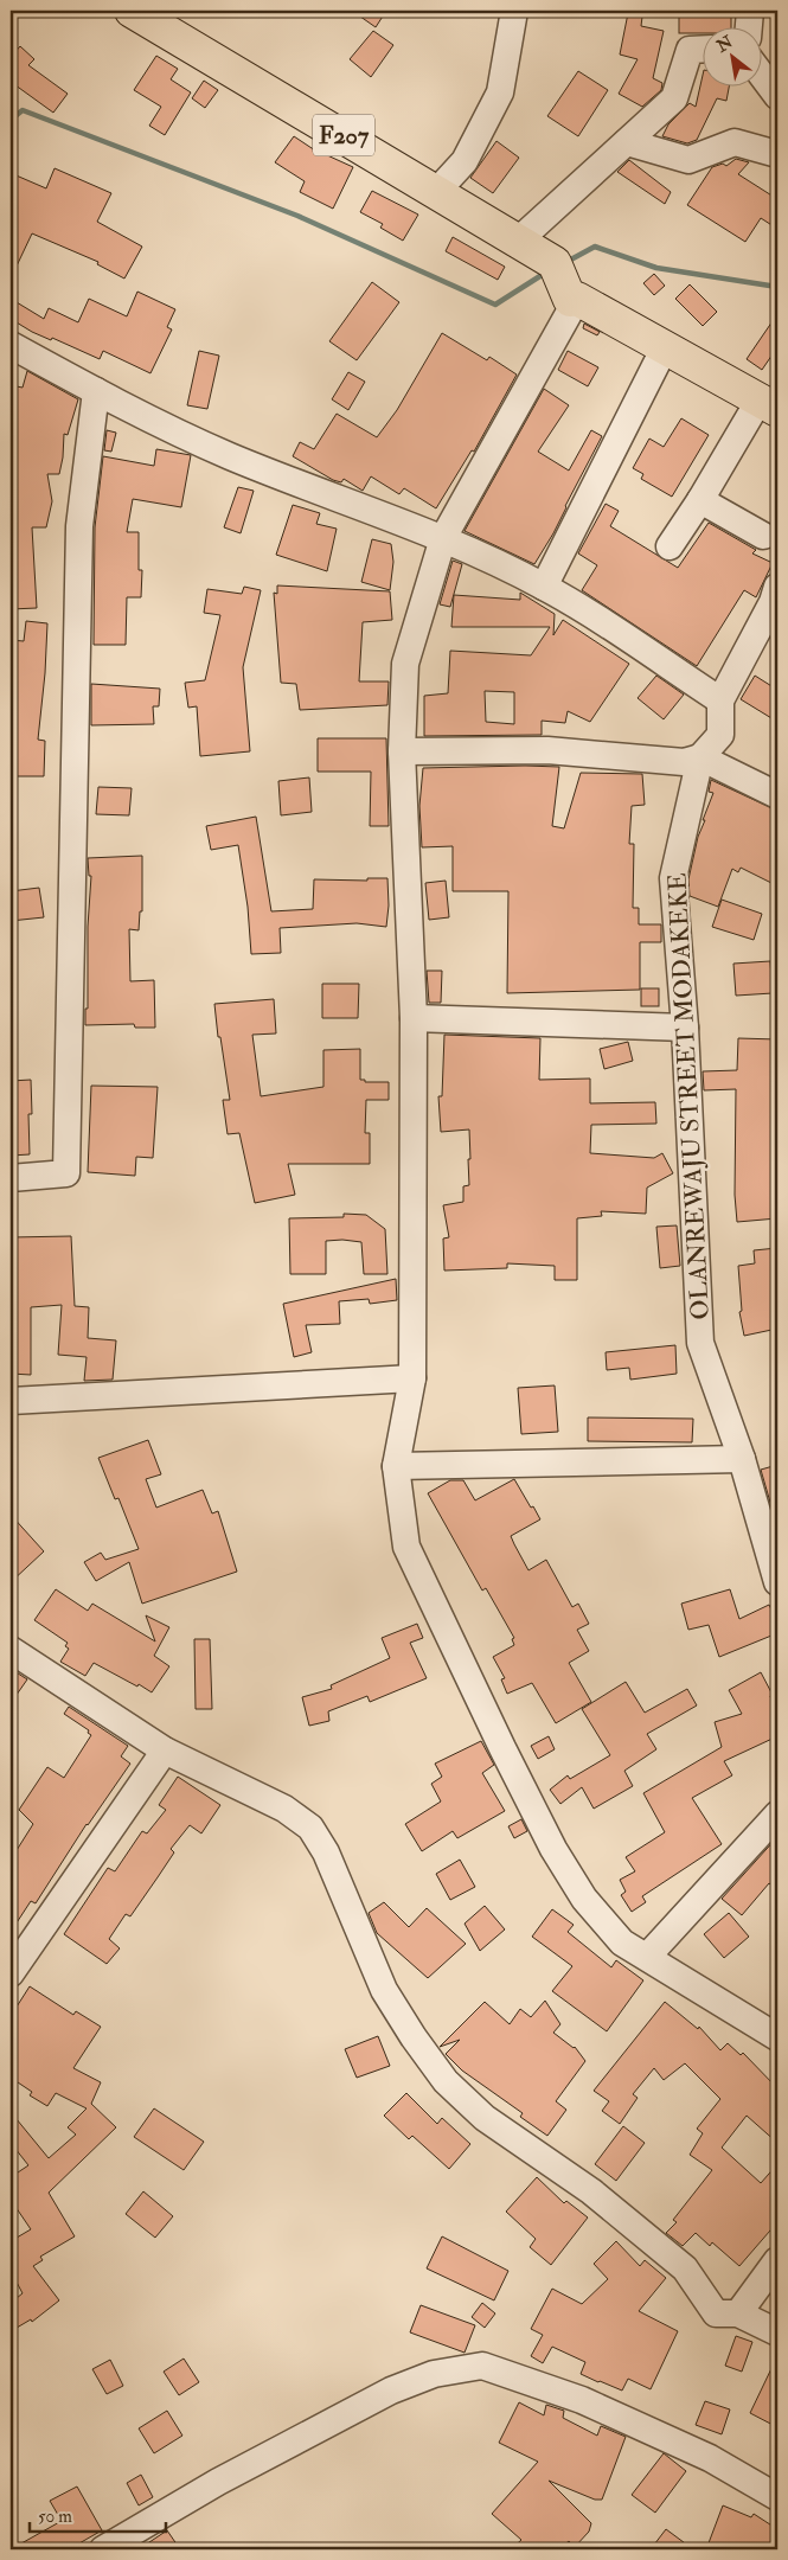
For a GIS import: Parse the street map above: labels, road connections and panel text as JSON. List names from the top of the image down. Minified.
{"streets":{"main road":["F207"],"street":["OLANREWAJU STREET MODAKEKE"]},"scale_bar":"50 m","north":"top left"}
